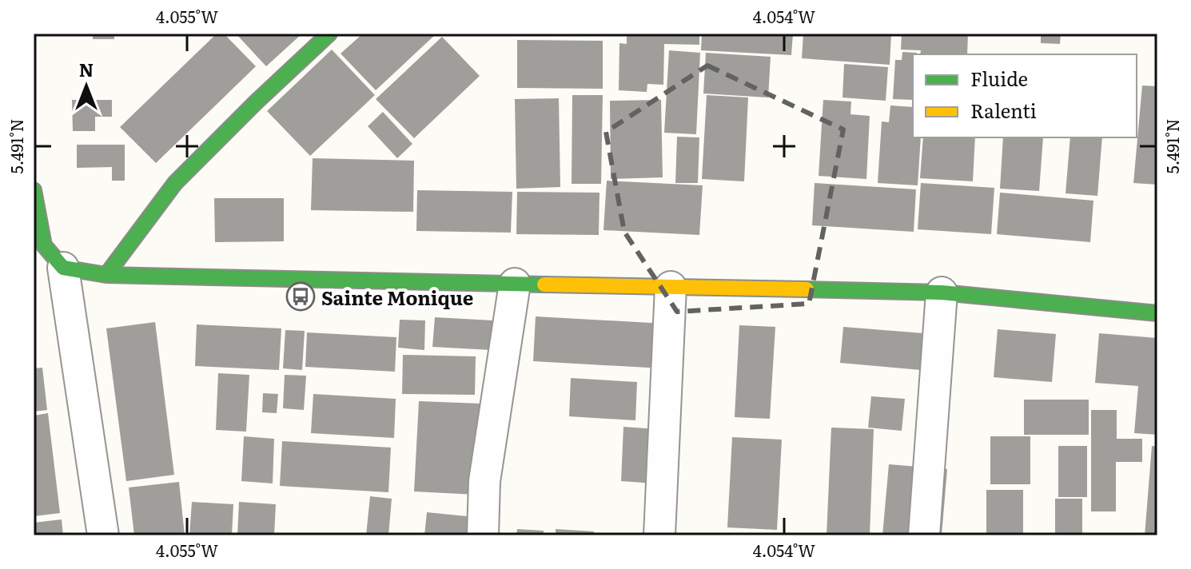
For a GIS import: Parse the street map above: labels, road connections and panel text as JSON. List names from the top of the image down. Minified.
{"places":{"bus stop":["Sainte Monique"]},"legend":["Fluide","Ralenti"],"north":"top","coordinates":["4.055°W","4.054°W","5.491°N"]}
